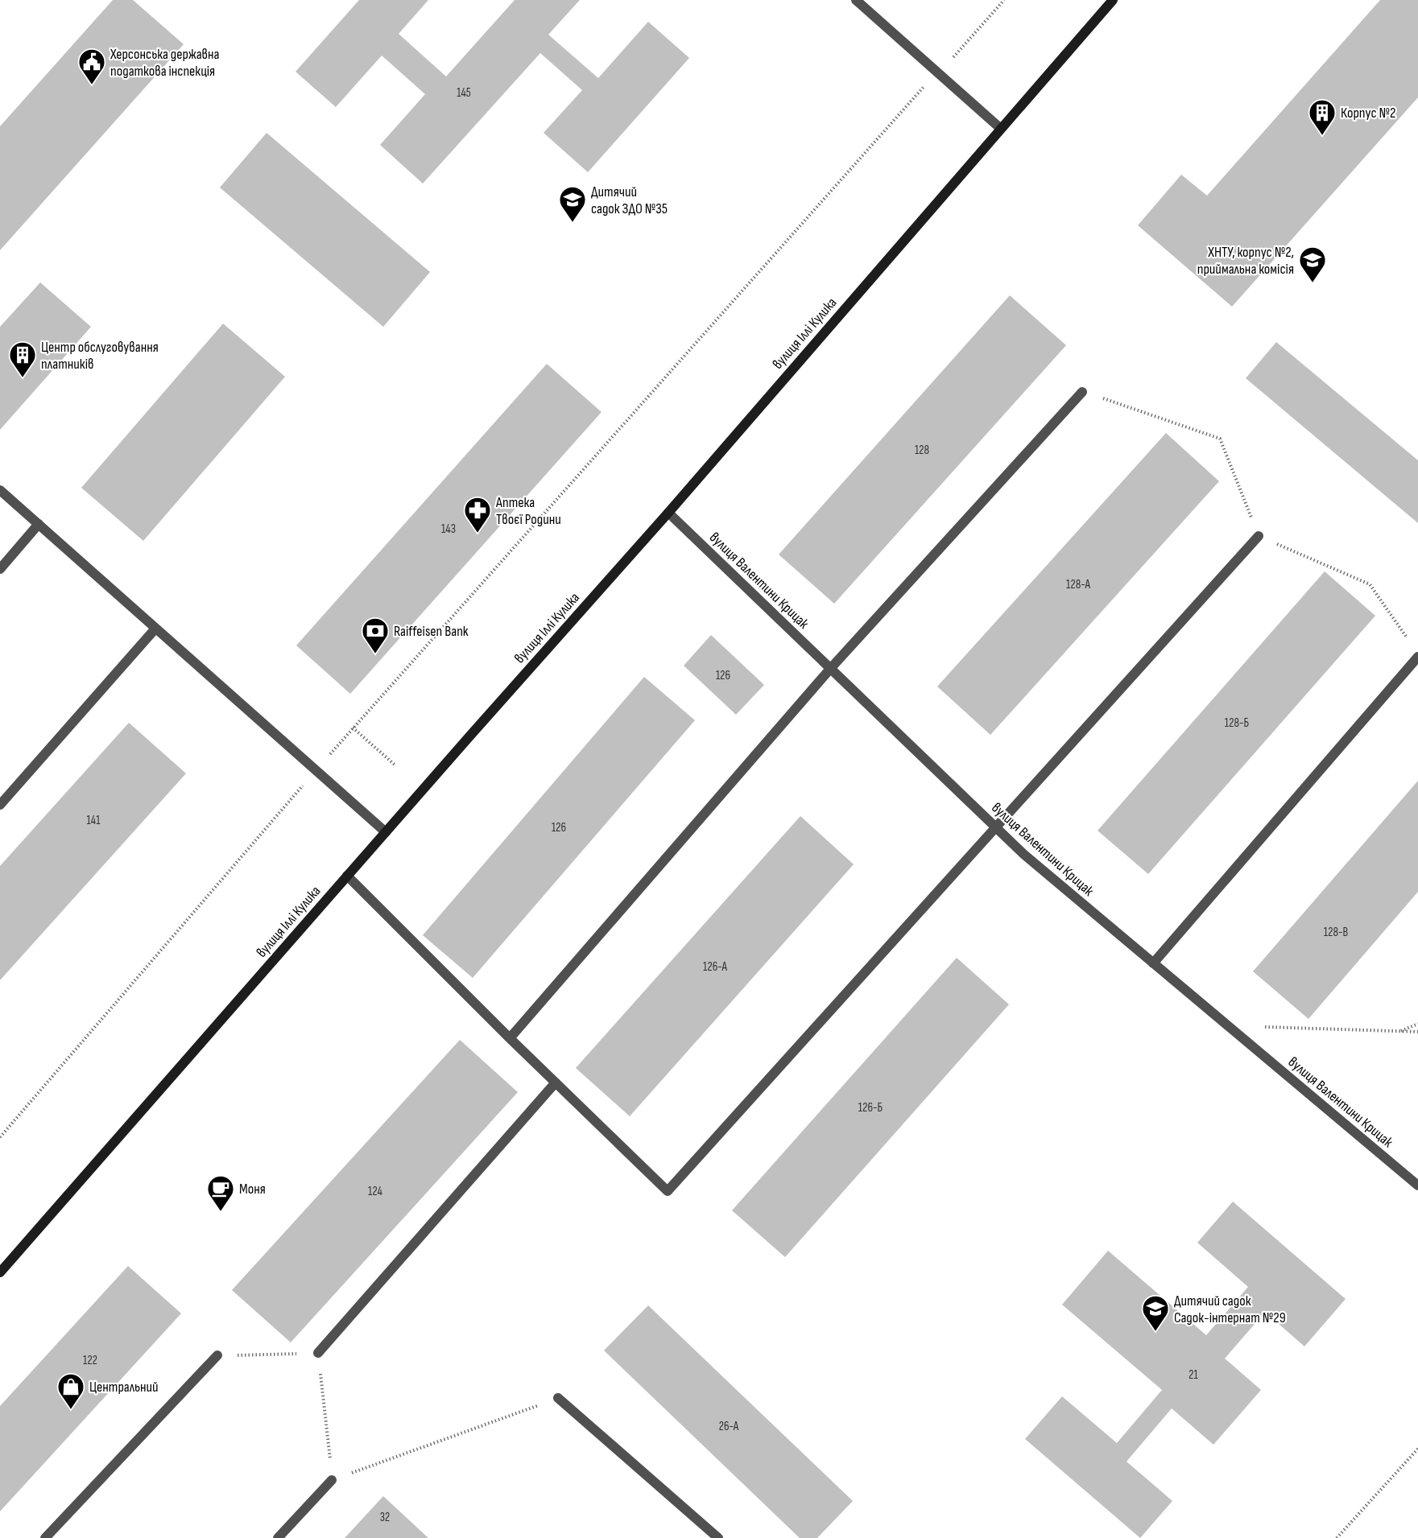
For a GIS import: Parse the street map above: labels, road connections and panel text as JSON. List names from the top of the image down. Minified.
{"streets":{"street":["вулиця Іллі Кулика","вулиця Валентини Крицак"]},"crossings":[["вулиця Іллі Кулика","вулиця Валентини Крицак"]],"places":{"public building":["Херсонська державна податкова інспекція"],"building":["Корпус №2","Центр обслуговування платників"],"school or university":["Дитячий садок ЗДО №35","ХНТУ, корпус №2, приймальна комісія","Дитячий садок Садок-інтернат №29"],"pharmacy":["Аптека Твоєї Родини"],"bank":["Raiffeisen Bank"],"cafe":["Моня"],"shop":["Центральний"]},"house_numbers":["145","128","143","128-А","126","128-Б","141","126","128-В","126-А","126-Б","124","122","21","26-А","32"]}
